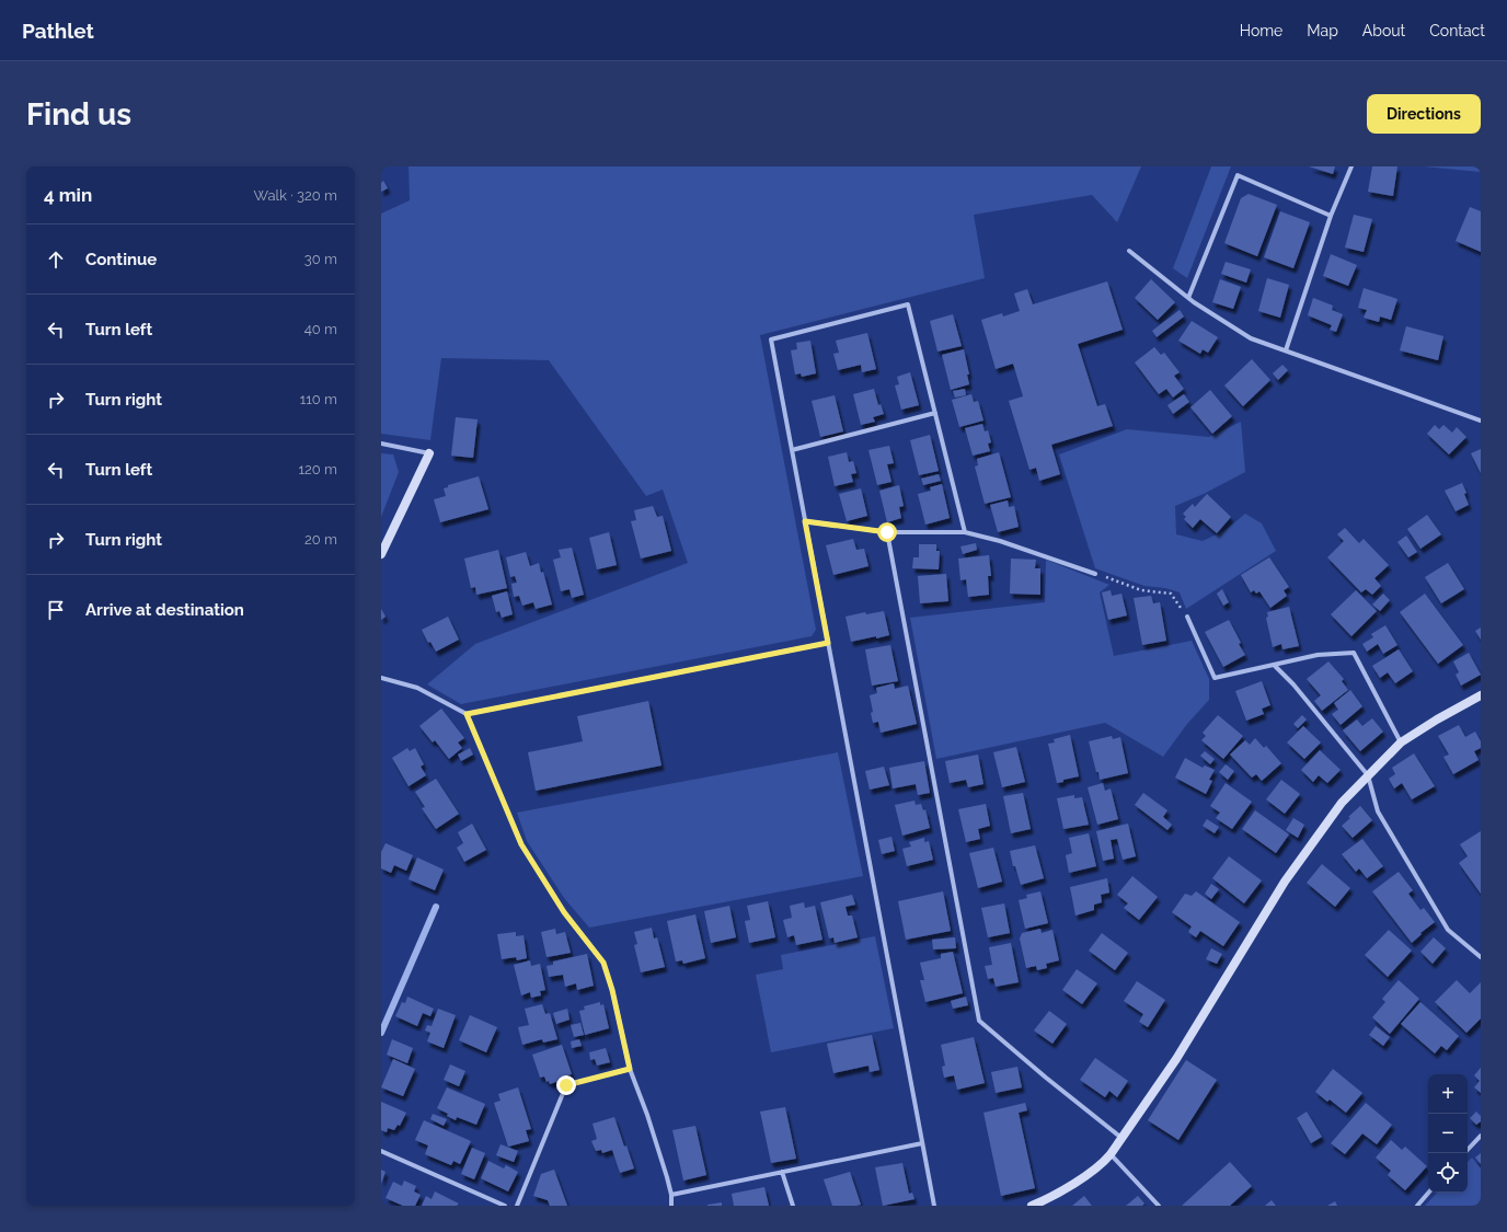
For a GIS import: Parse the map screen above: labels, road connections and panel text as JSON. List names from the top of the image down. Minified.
{"page":{"header":"Pathlet","nav":["Home","Map","About","Contact"],"buttons":"Directions","title":"Find us","heading":["4 min","Walk · 320 m"],"list":[["Continue","30 m"],["Turn left","40 m"],["Turn right","110 m"],["Turn left","120 m"],["Turn right","20 m"],"Arrive at destination"],"map_buttons":["+","−"]}}
